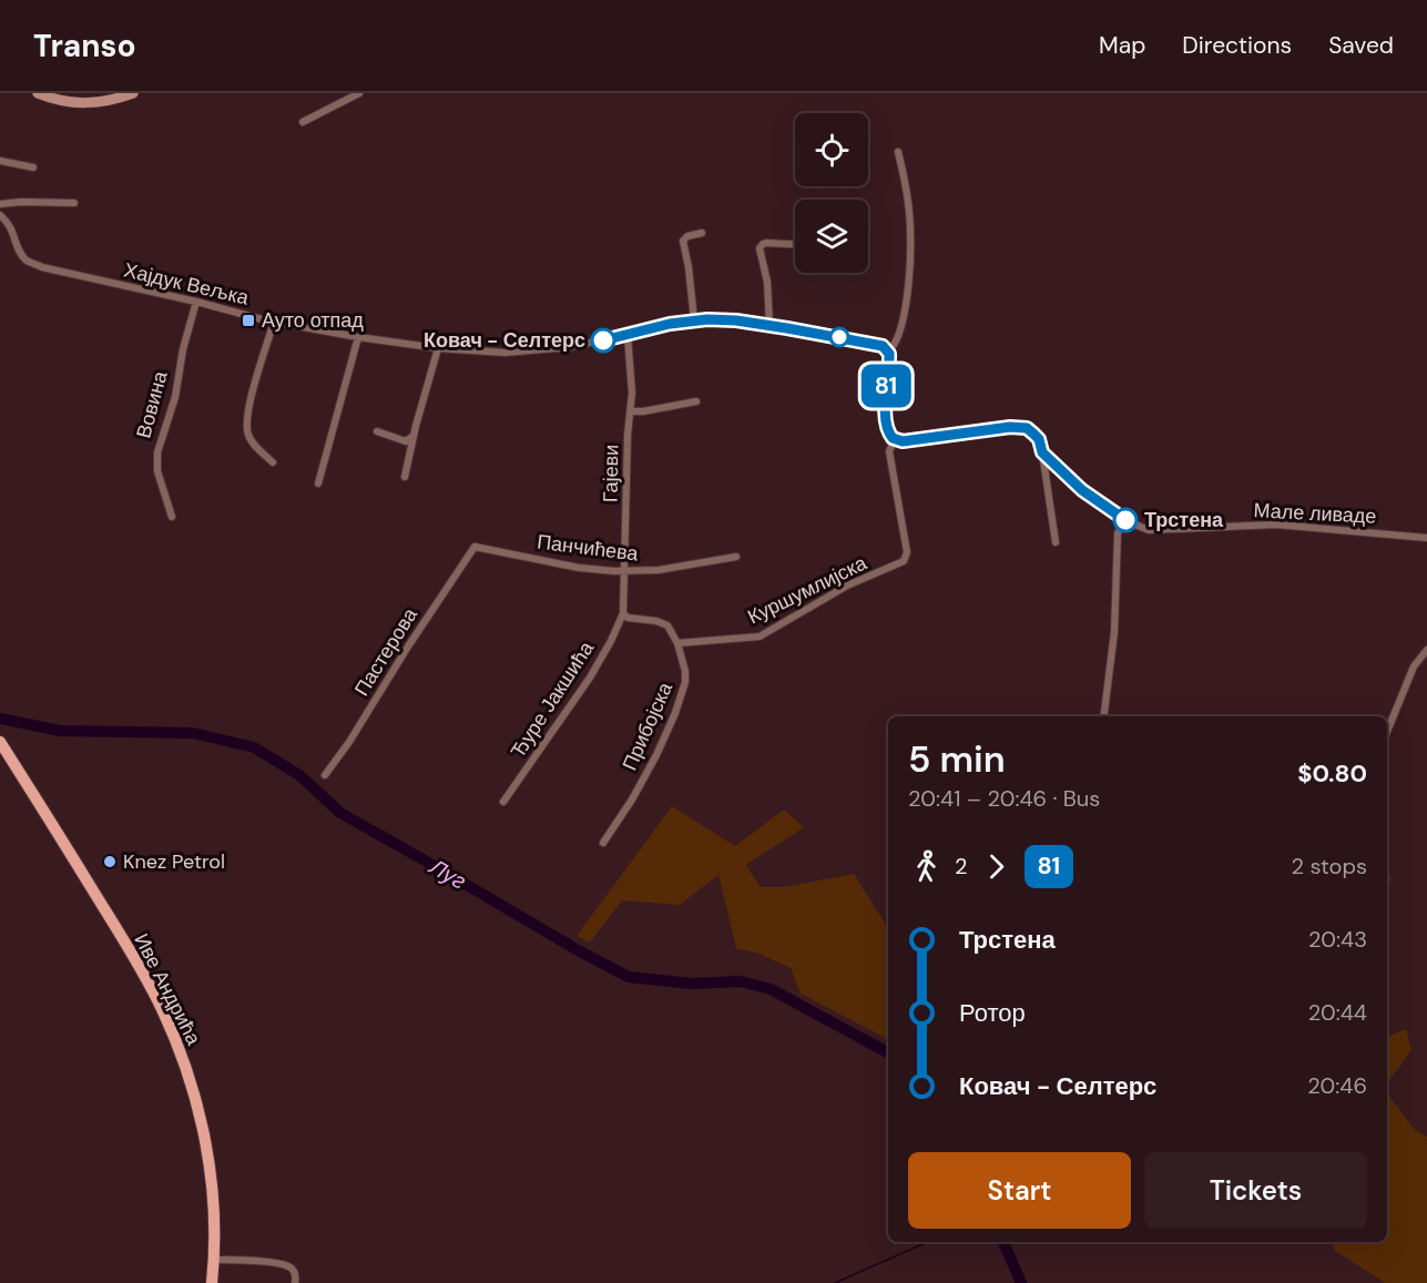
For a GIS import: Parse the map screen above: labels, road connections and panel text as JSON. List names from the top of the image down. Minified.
{"streets":{"main road":["Иве Андрића"],"street":["Хајдук Вељка","Вовина","Гајеви","Мале ливаде","Панчићева","Куршумлијска","Пастерова","Ђуре Јакшића","Прибојска"]},"crossings":[["Хајдук Вељка","Вовина"],["Хајдук Вељка","Гајеви"],["Гајеви","Панчићева"],["Гајеви","Ђуре Јакшића"],["Гајеви","Прибојска"],["Панчићева","Пастерова"],["Куршумлијска","Прибојска"],["Ђуре Јакшића","Прибојска"]],"water":["Луг"],"places":{"transit":["Ауто отпад"],"other":["Ковач - Селтерс","Трстена","Knez Petrol"]},"lines":["bus line 81"],"page":{"header":"Transo","nav":["Map","Directions","Saved"],"on_map":"81","heading":["5 min","20:41 – 20:46 · Bus","$0.80"],"legs":["2","81","2 stops"],"list":[{"name":"Трстена","value":"20:43"},{"name":"Ротор","value":"20:44"},{"name":"Ковач - Селтерс","value":"20:46"}],"buttons":["Start","Tickets"]}}
